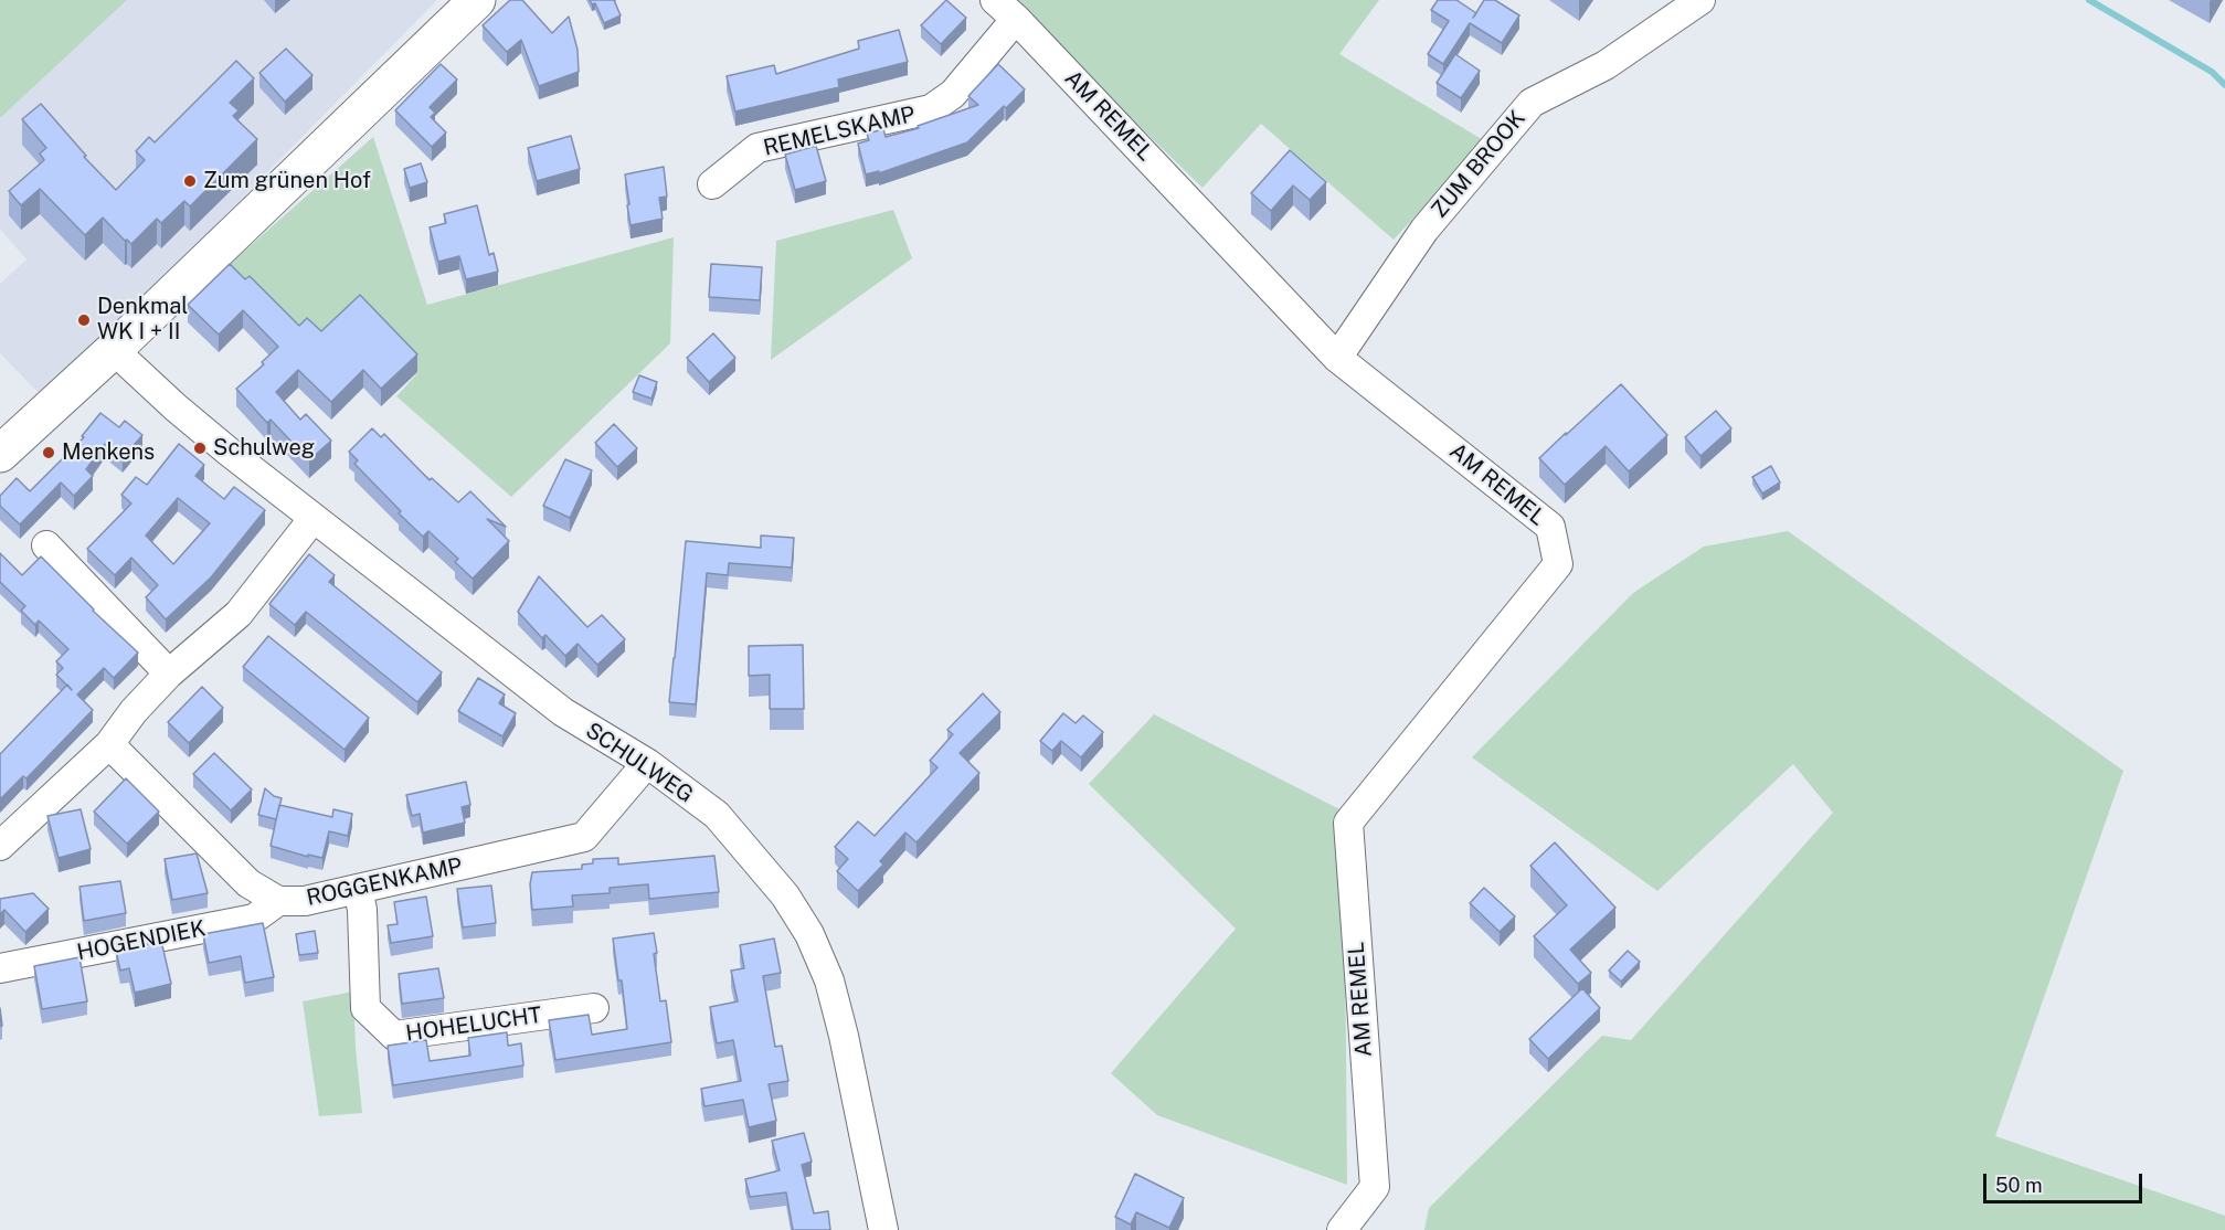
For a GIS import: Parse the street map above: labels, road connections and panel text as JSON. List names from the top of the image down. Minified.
{"streets":{"street":["AM REMEL","REMELSKAMP","ZUM BROOK","SCHULWEG","ROGGENKAMP","HOGENDIEK","HOHELUCHT"]},"crossings":[["AM REMEL","REMELSKAMP"],["AM REMEL","ZUM BROOK"],["SCHULWEG","ROGGENKAMP"],["ROGGENKAMP","HOGENDIEK"],["ROGGENKAMP","HOHELUCHT"]],"places":["Zum grünen Hof","Denkmal WK I + II","Schulweg","Menkens"],"scale_bar":"50 m"}
